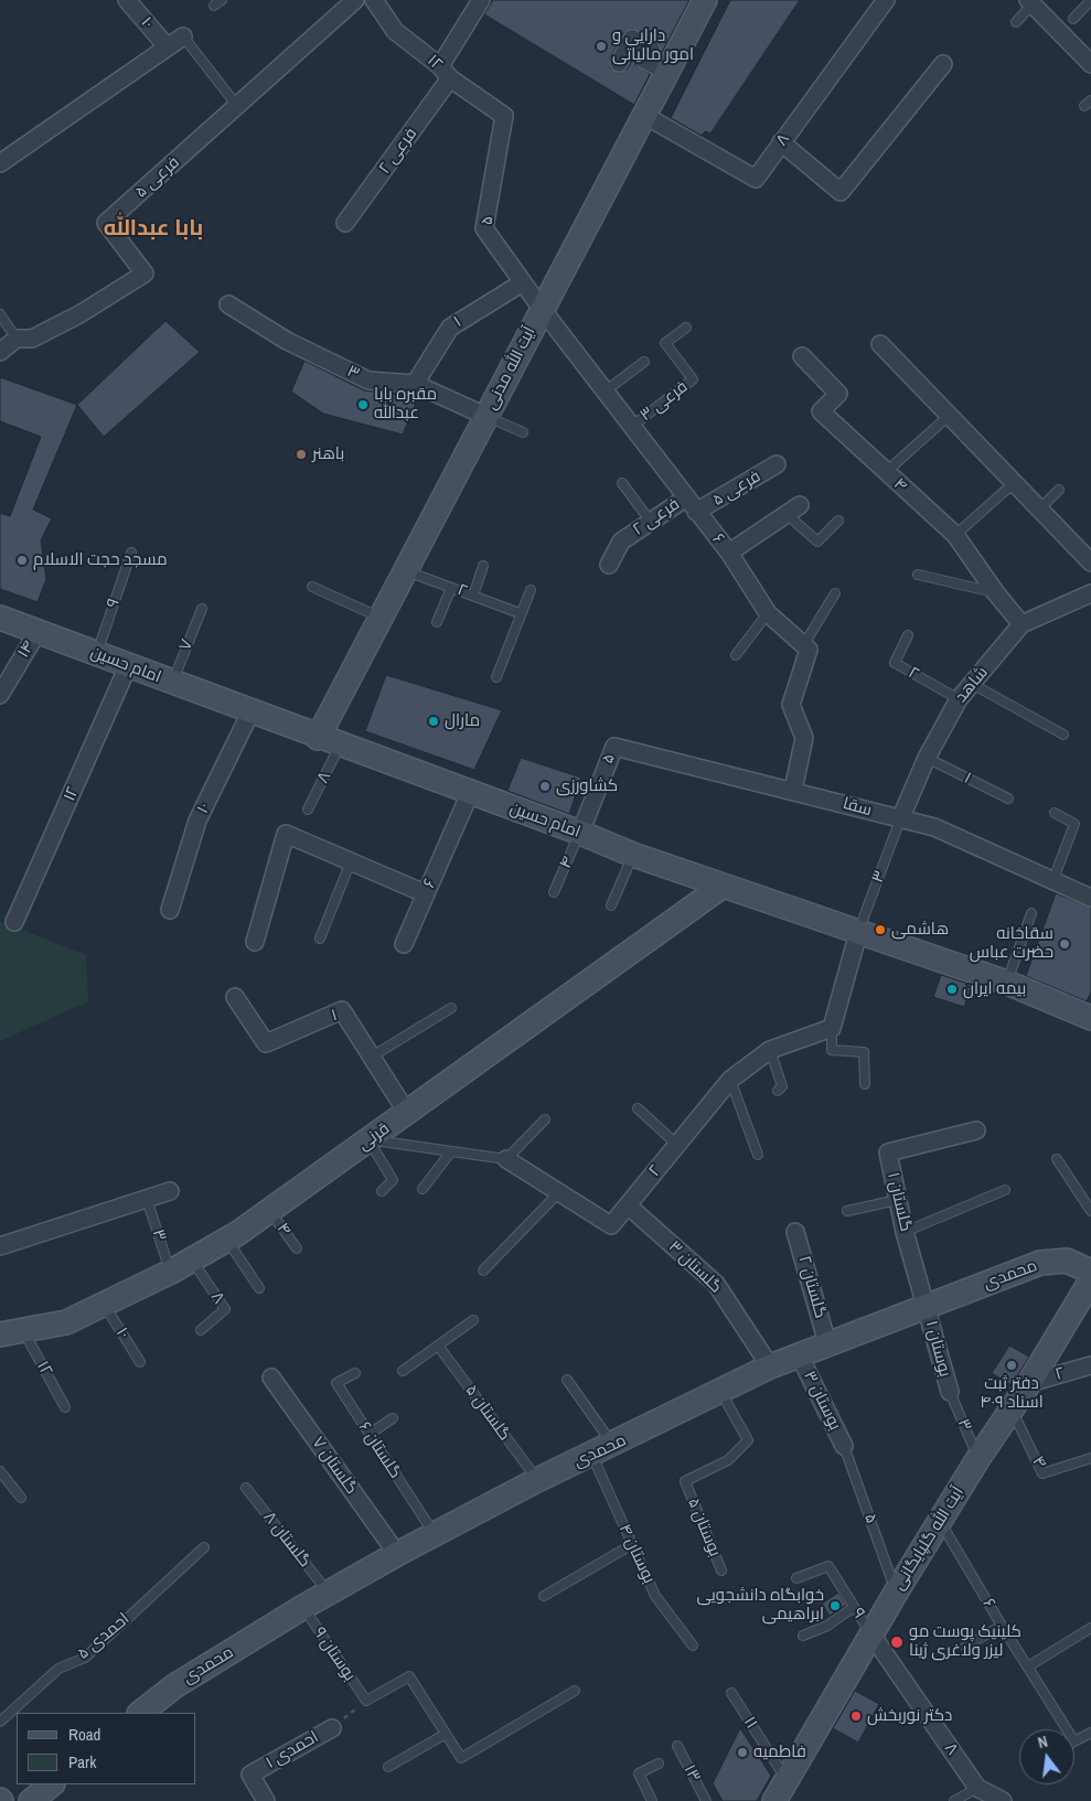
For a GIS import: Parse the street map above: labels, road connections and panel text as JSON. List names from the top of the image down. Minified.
{"streets":{"street":["۱۰","۱۲","۸","فرعی ۲","فرعی ۵","۵","۱","آیت الله مدنی","۳","۴","۶","۲","۱۴","امام حسین","شاهد","سقا","قرنی","گلستان ۱","گلستان ۳","محمدی","گلستان ۲","بوستان ۱","بوستان ۳","گلستان ۷","آیت الله گلپایگانی","احمدی ۱"],"lane":["فرعی ۳","۹","۷","گلستان ۵","گلستان ۶","بوستان ۵","گلستان ۸","بوستان ۴","احمدی ۵","بوستان ۹","۱۱","۱۳"]},"crossings":[["۱۰","امام حسین"],["۱۰","قرنی"],["۱۲","فرعی ۲"],["۱۲","۵"],["۱۲","امام حسین"],["۱۲","قرنی"],["۸","آیت الله مدنی"],["۸","۹"],["۸","امام حسین"],["۸","قرنی"],["۸","آیت الله گلپایگانی"],["فرعی ۲","۶"],["فرعی ۵","۶"],["۵","۱"],["۵","آیت الله مدنی"],["۵","۴"],["۵","۶"],["۵","امام حسین"],["۵","سقا"],["۵","بوستان ۳"],["۵","آیت الله گلپایگانی"],["۱","۳"],["۱","شاهد"],["۱","قرنی"],["آیت الله مدنی","۳"],["آیت الله مدنی","۶"],["آیت الله مدنی","۲"],["آیت الله مدنی","امام حسین"],["۳","امام حسین"],["۳","شاهد"],["۳","سقا"],["۳","قرنی"],["۳","بوستان ۱"],["۳","آیت الله گلپایگانی"],["فرعی ۳","۶"],["۴","امام حسین"],["۴","شاهد"],["۴","قرنی"],["۴","آیت الله گلپایگانی"],["۶","امام حسین"],["۶","آیت الله گلپایگانی"],["۲","شاهد"],["۲","قرنی"],["۲","گلستان ۳"],["۲","آیت الله گلپایگانی"],["۹","امام حسین"],["۹","آیت الله گلپایگانی"],["۷","امام حسین"],["۱۴","امام حسین"],["امام حسین","قرنی"],["شاهد","سقا"],["گلستان ۱","محمدی"],["گلستان ۱","بوستان ۱"],["گلستان ۳","محمدی"],["محمدی","گلستان ۲"],["محمدی","بوستان ۱"],["محمدی","بوستان ۳"],["محمدی","گلستان ۵"],["محمدی","گلستان ۶"],["محمدی","گلستان ۷"],["محمدی","بوستان ۵"],["محمدی","گلستان ۸"],["محمدی","بوستان ۴"],["محمدی","بوستان ۹"],["آیت الله گلپایگانی","۱۱"]],"districts":["بابا عبدالله"],"places":["دارایی و امور مالیاتی","مقبره بابا عبدالله","باهنر","مسجد حجت الاسلام","مارال","کشاورزی","هاشمی","سقاخانه حضرت عباس","بیمه ایران","دفتر ثبت اسناد ۴۰۹","خوابگاه دانشجویی ابراهیمی","کلینیک پوست مو لیزر ولاغری ژینا","دکتر نوربخش","فاطمیه"],"legend":["Road","Park"],"north":"top"}
